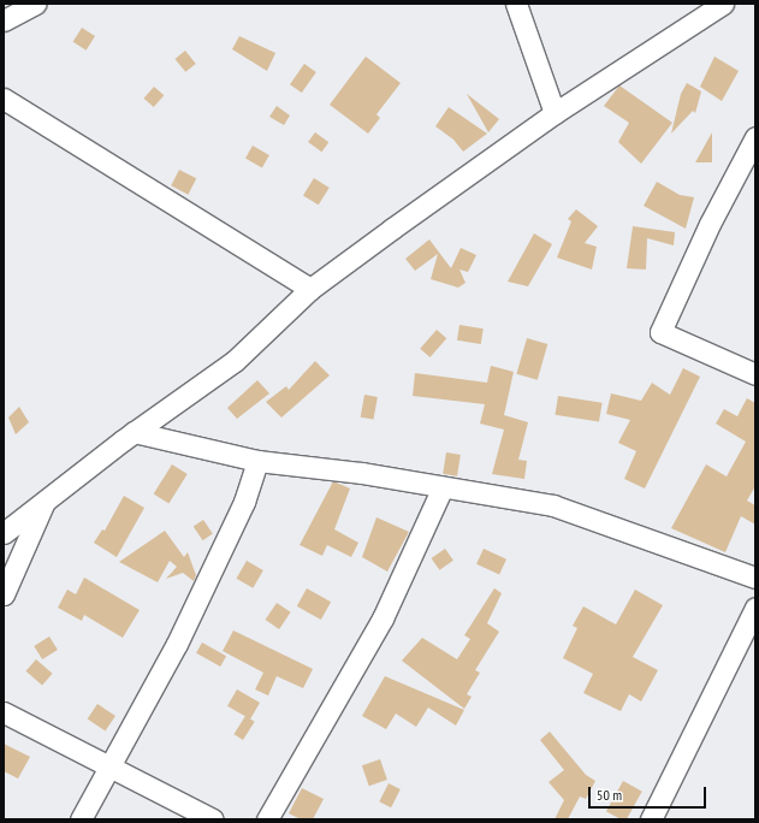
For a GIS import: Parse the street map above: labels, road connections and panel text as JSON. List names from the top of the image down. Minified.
{"scale_bar":"50 m"}
